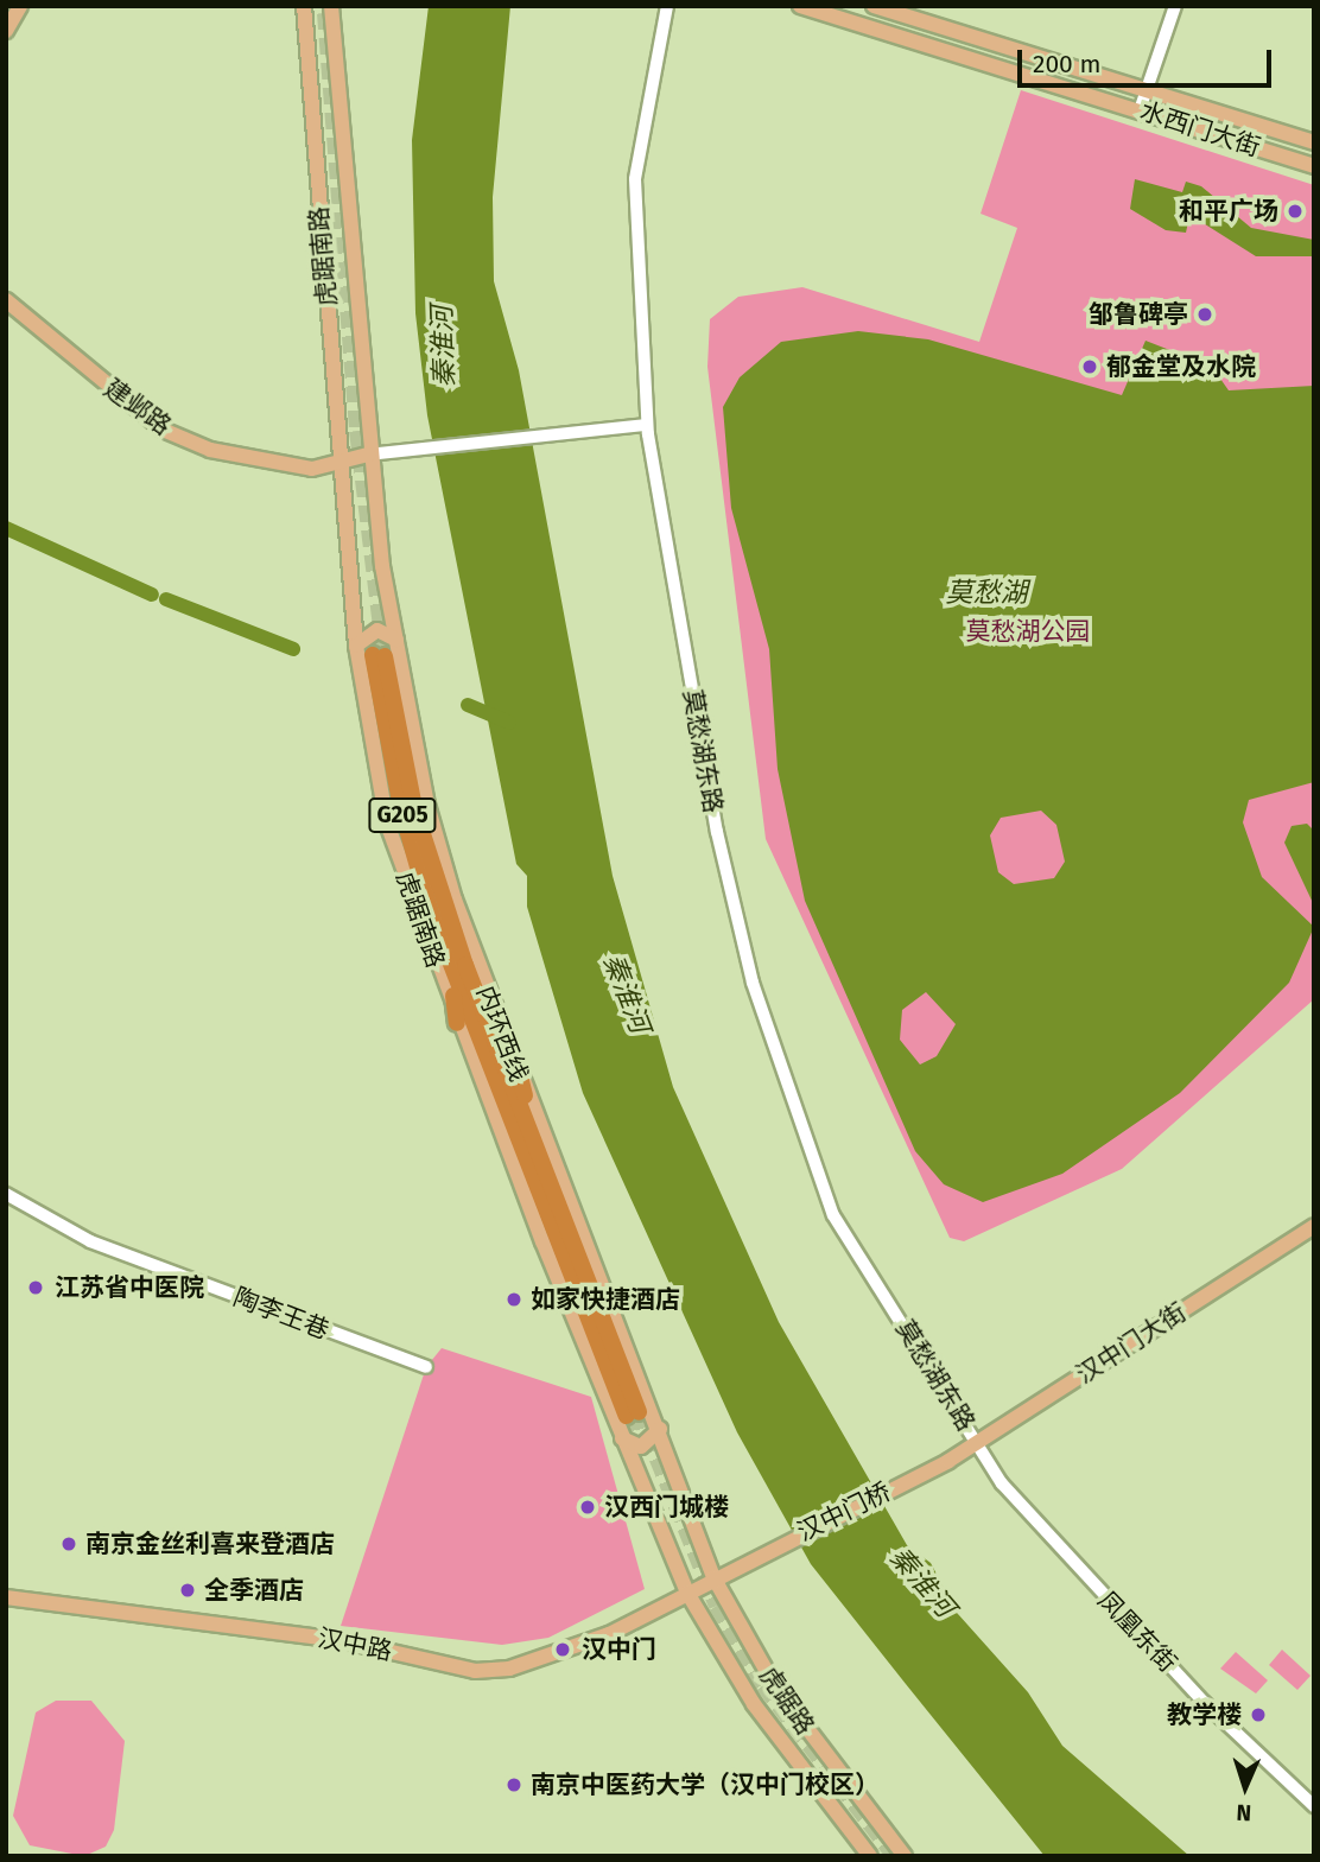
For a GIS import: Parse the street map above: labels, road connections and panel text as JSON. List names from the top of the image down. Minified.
{"streets":{"highway":["G205","内环西线"],"main road":["水西门大街","虎踞南路","建邺路","汉中门大街","汉中门桥","汉中路","虎踞路"],"street":["莫愁湖东路","陶李王巷","凤凰东街"]},"crossings":[["虎踞南路","建邺路"],["虎踞南路","汉中门桥"],["虎踞南路","汉中路"],["虎踞南路","虎踞路"],["莫愁湖东路","汉中门大街"],["莫愁湖东路","凤凰东街"],["汉中门大街","汉中门桥"],["汉中门大街","凤凰东街"],["汉中门桥","虎踞路"],["汉中路","虎踞路"]],"water":["秦淮河","莫愁湖"],"parks":["莫愁湖公园"],"places":["和平广场","邹鲁碑亭","郁金堂及水院","江苏省中医院","如家快捷酒店","汉西门城楼","南京金丝利喜来登酒店","全季酒店","汉中门","教学楼","南京中医药大学（汉中门校区）"],"scale_bar":"200 m","north":"bottom"}
